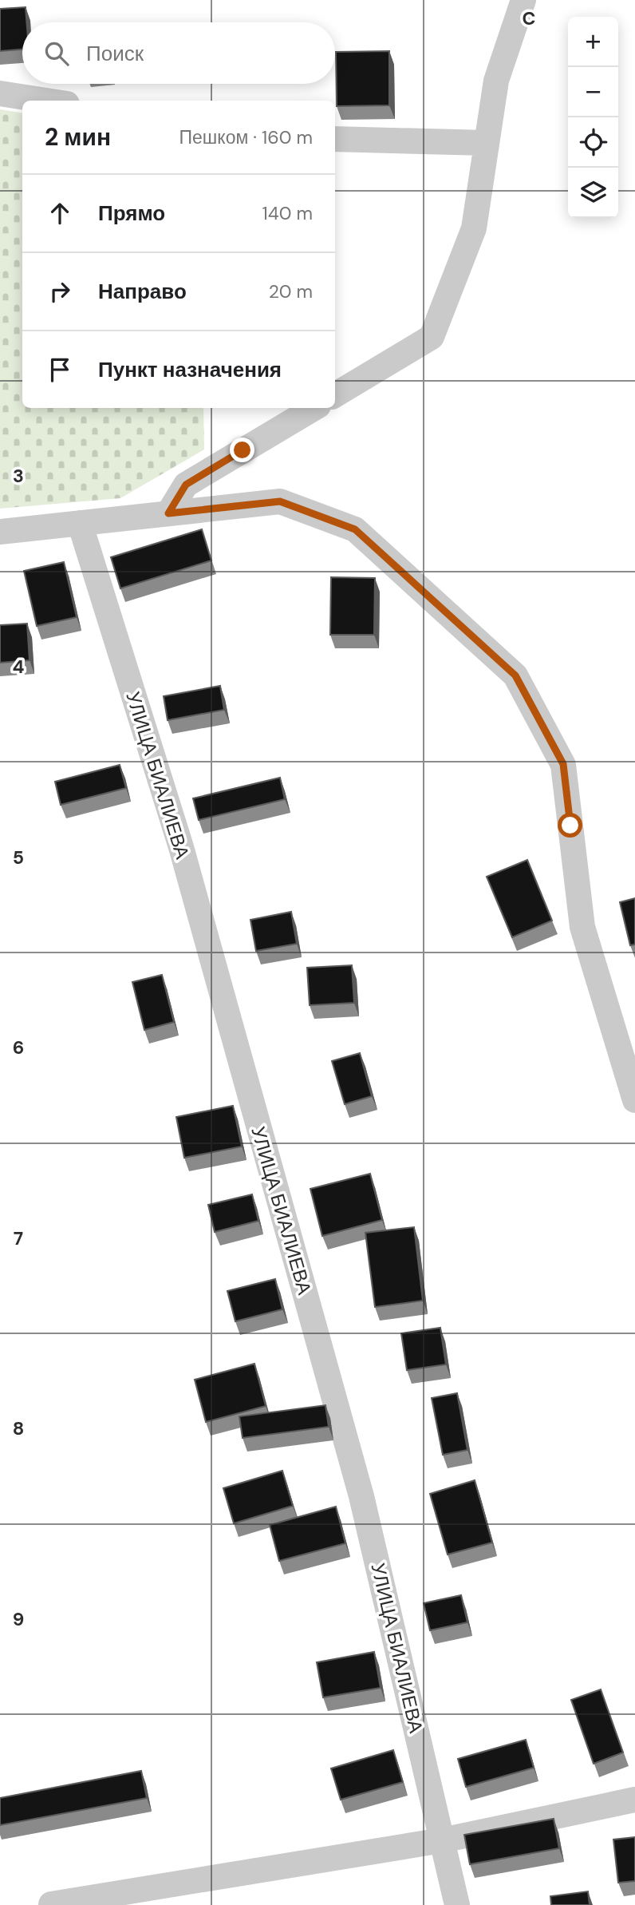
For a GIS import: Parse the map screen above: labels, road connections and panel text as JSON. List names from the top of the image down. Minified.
{"streets":{"street":["УЛИЦА БИАЛИЕВА"]},"page":{"map_buttons":["+","−"],"search":"Поиск","heading":["2 мин","Пешком · 160 m"],"list":[["Прямо","140 m"],["Направо","20 m"],"Пункт назначения"]},"grid":{"columns":["C"],"rows":["3","4","5","6","7","8","9"]}}
